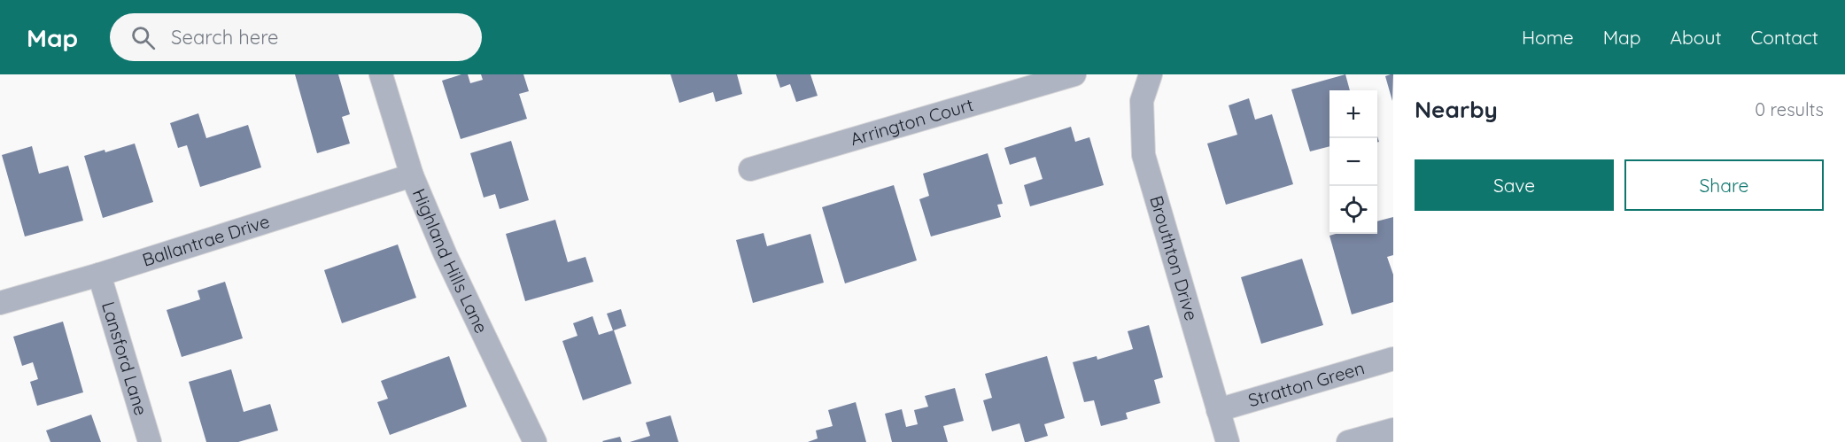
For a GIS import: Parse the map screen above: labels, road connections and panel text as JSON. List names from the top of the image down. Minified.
{"streets":{"street":["Arrington Court","Ballantrae Drive","Brouthton Drive","Highland Hills Lane","Lansford Lane","Stratton Green"]},"crossings":[["Ballantrae Drive","Highland Hills Lane"],["Ballantrae Drive","Lansford Lane"],["Brouthton Drive","Stratton Green"]],"page":{"header":"Map","search":"Search here","nav":["Home","Map","About","Contact"],"heading":["Nearby","0 results"],"map_buttons":["+","−"],"buttons":["Save","Share"]}}
